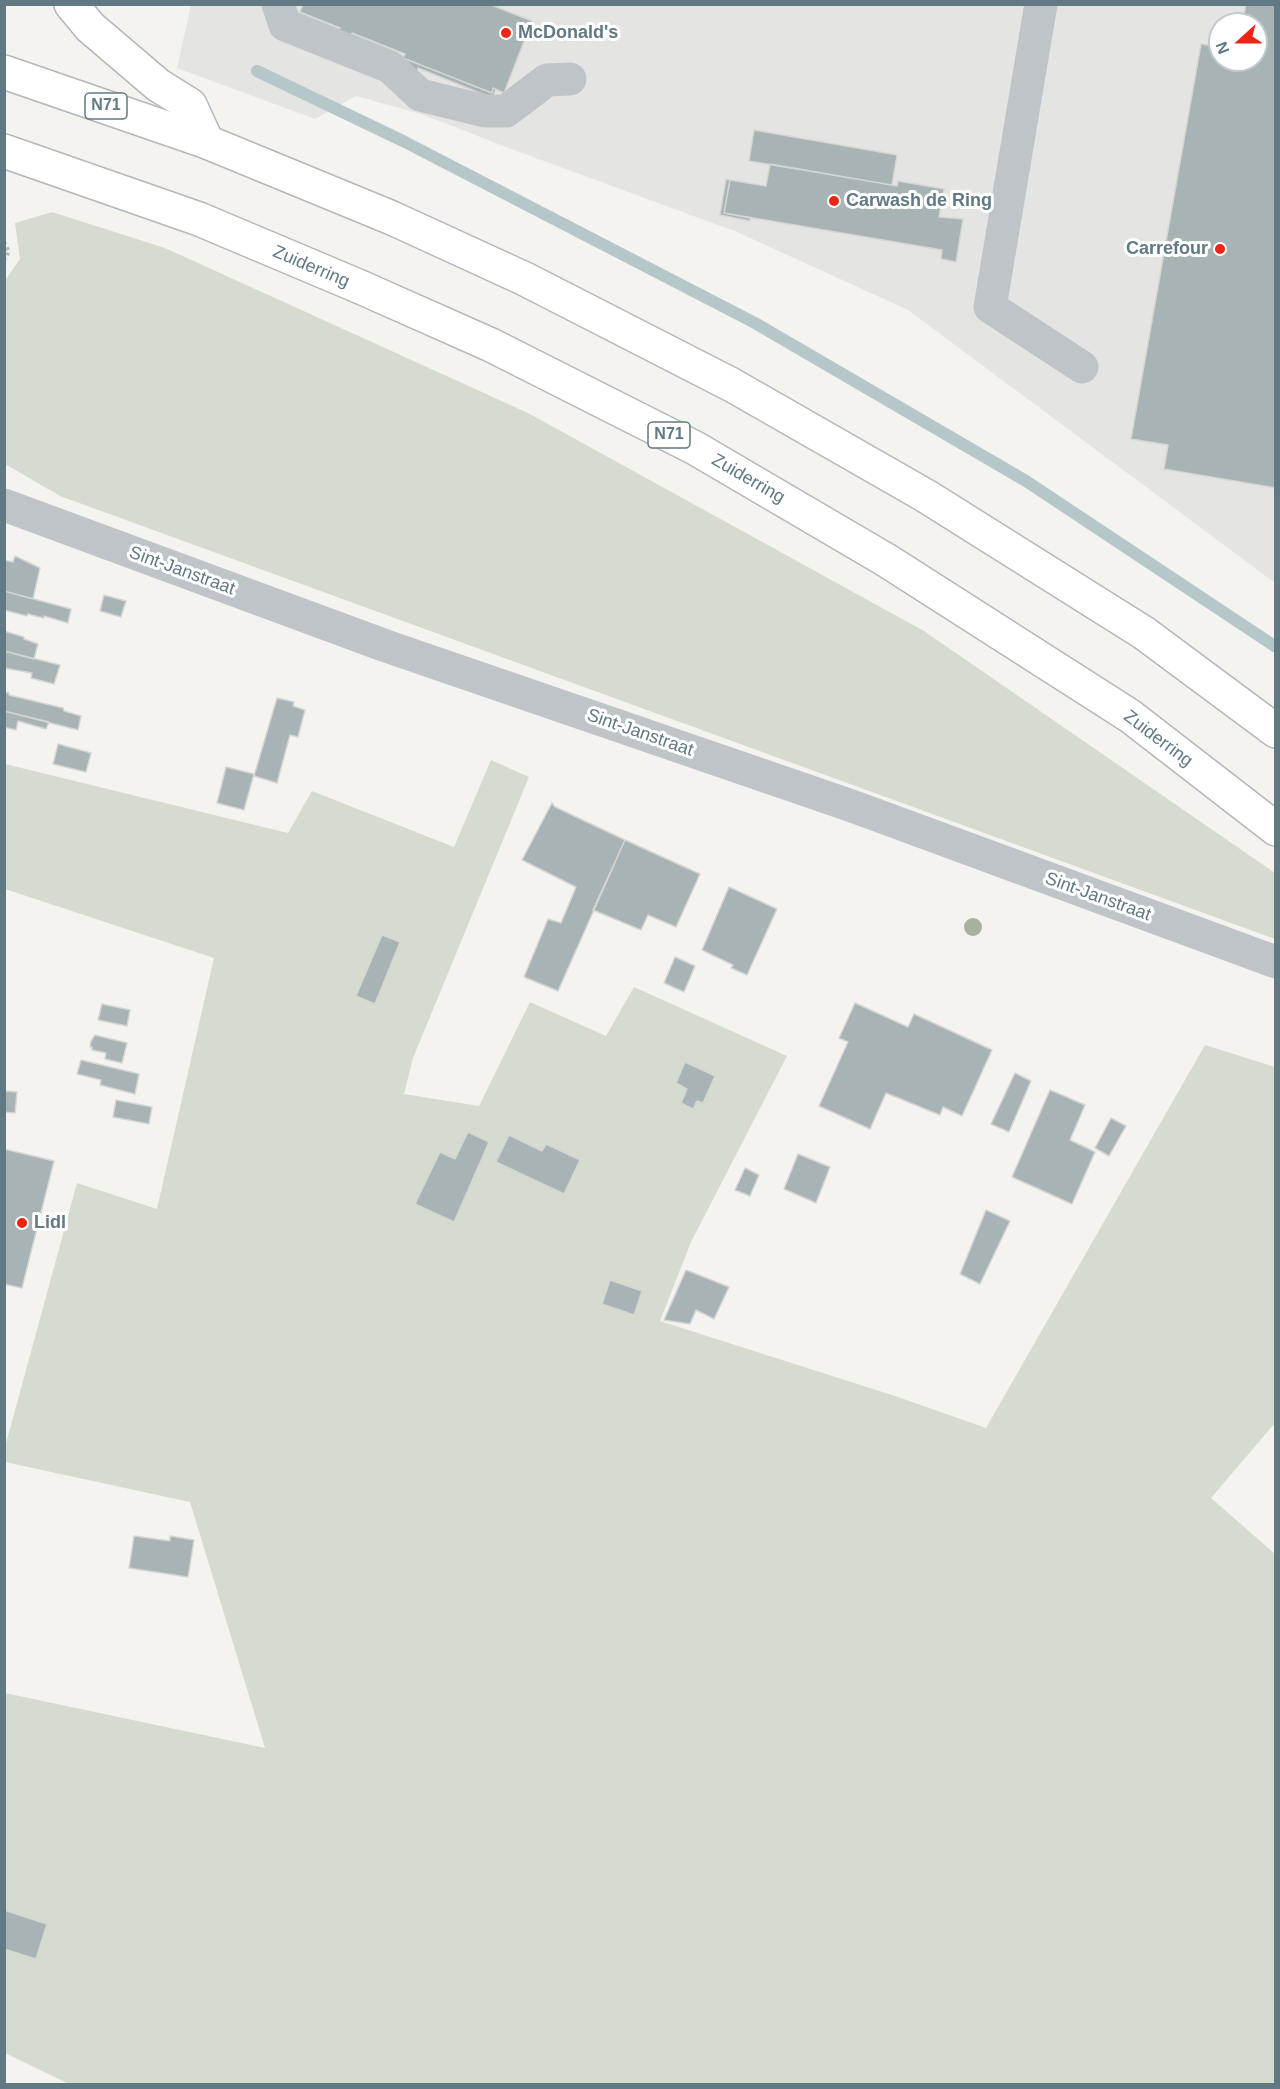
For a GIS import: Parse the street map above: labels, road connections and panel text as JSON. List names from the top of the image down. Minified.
{"streets":{"main road":["N71","Zuiderring"],"street":["Sint-Janstraat"]},"places":["McDonald's","Carwash de Ring","Carrefour","Lidl"],"north":"left"}
